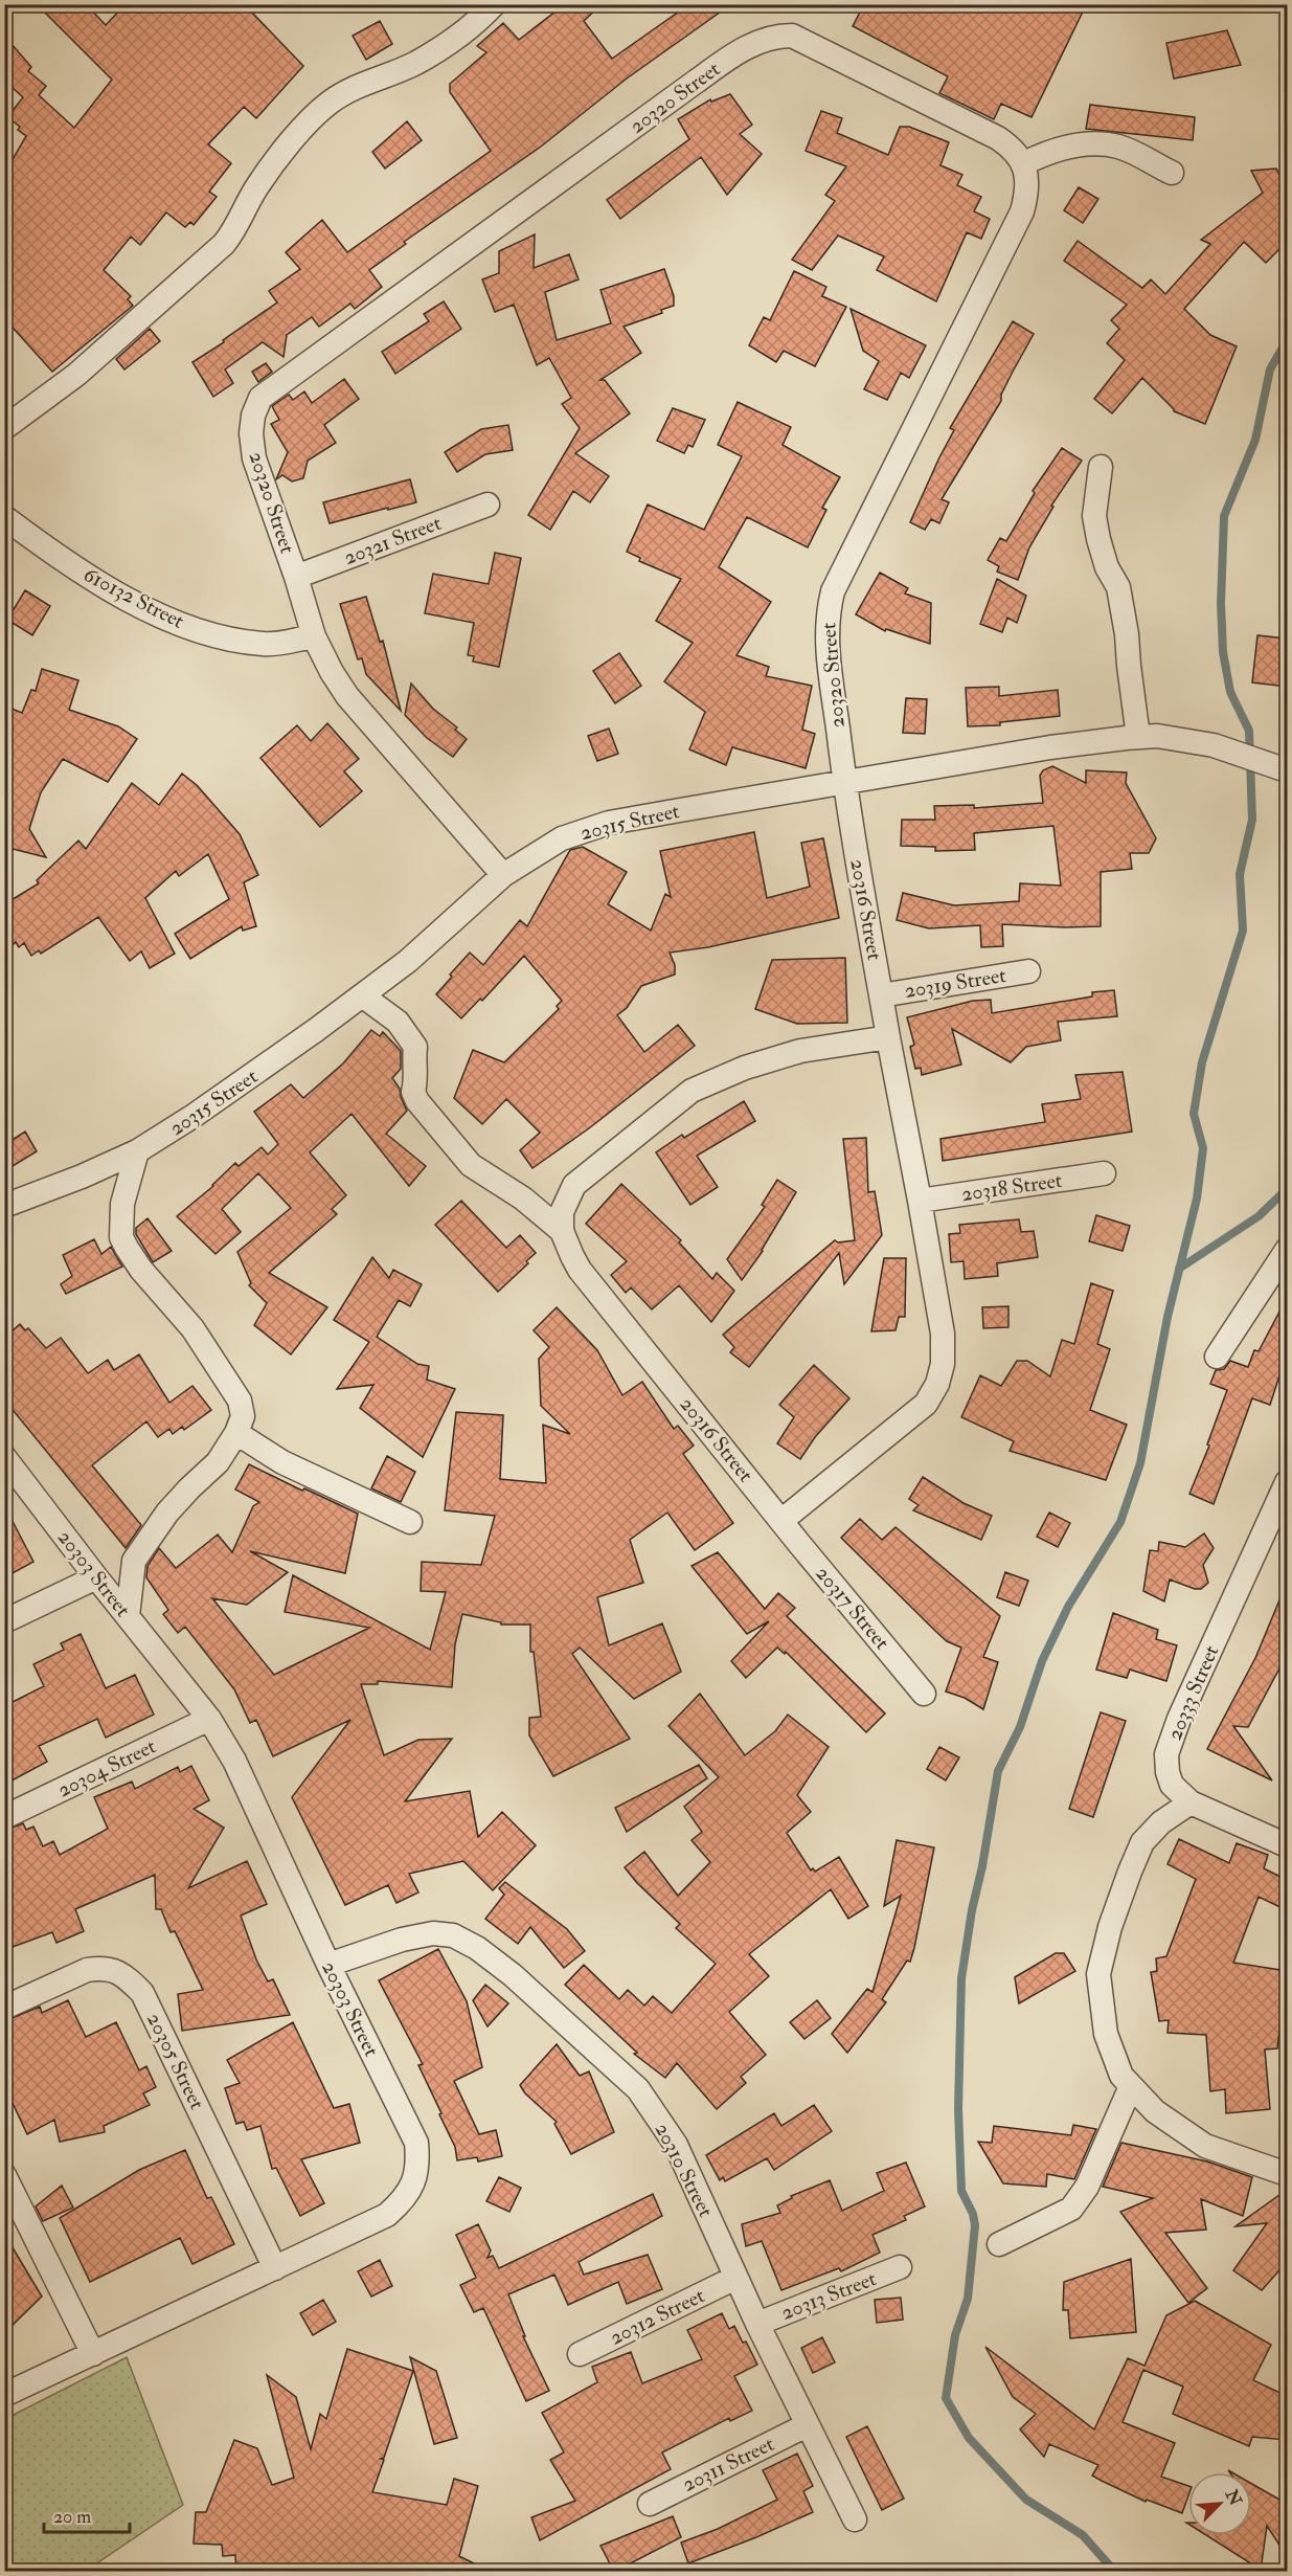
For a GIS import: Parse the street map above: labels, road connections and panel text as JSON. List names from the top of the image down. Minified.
{"streets":{"street":["20320 Street","20321 Street","610132 Street","20315 Street","20316 Street","20319 Street","20318 Street","20303 Street","20317 Street","20333 Street","20304 Street","20305 Street","20310 Street","20313 Street","20312 Street","20311 Street"]},"crossings":[["20320 Street","20321 Street"],["20320 Street","610132 Street"],["20320 Street","20315 Street"],["20320 Street","20316 Street"],["20315 Street","20316 Street"],["20316 Street","20319 Street"],["20316 Street","20318 Street"],["20316 Street","20317 Street"],["20303 Street","20304 Street"],["20303 Street","20305 Street"],["20303 Street","20310 Street"],["20310 Street","20313 Street"],["20310 Street","20312 Street"],["20310 Street","20311 Street"]],"scale_bar":"20 m","north":"top right"}
